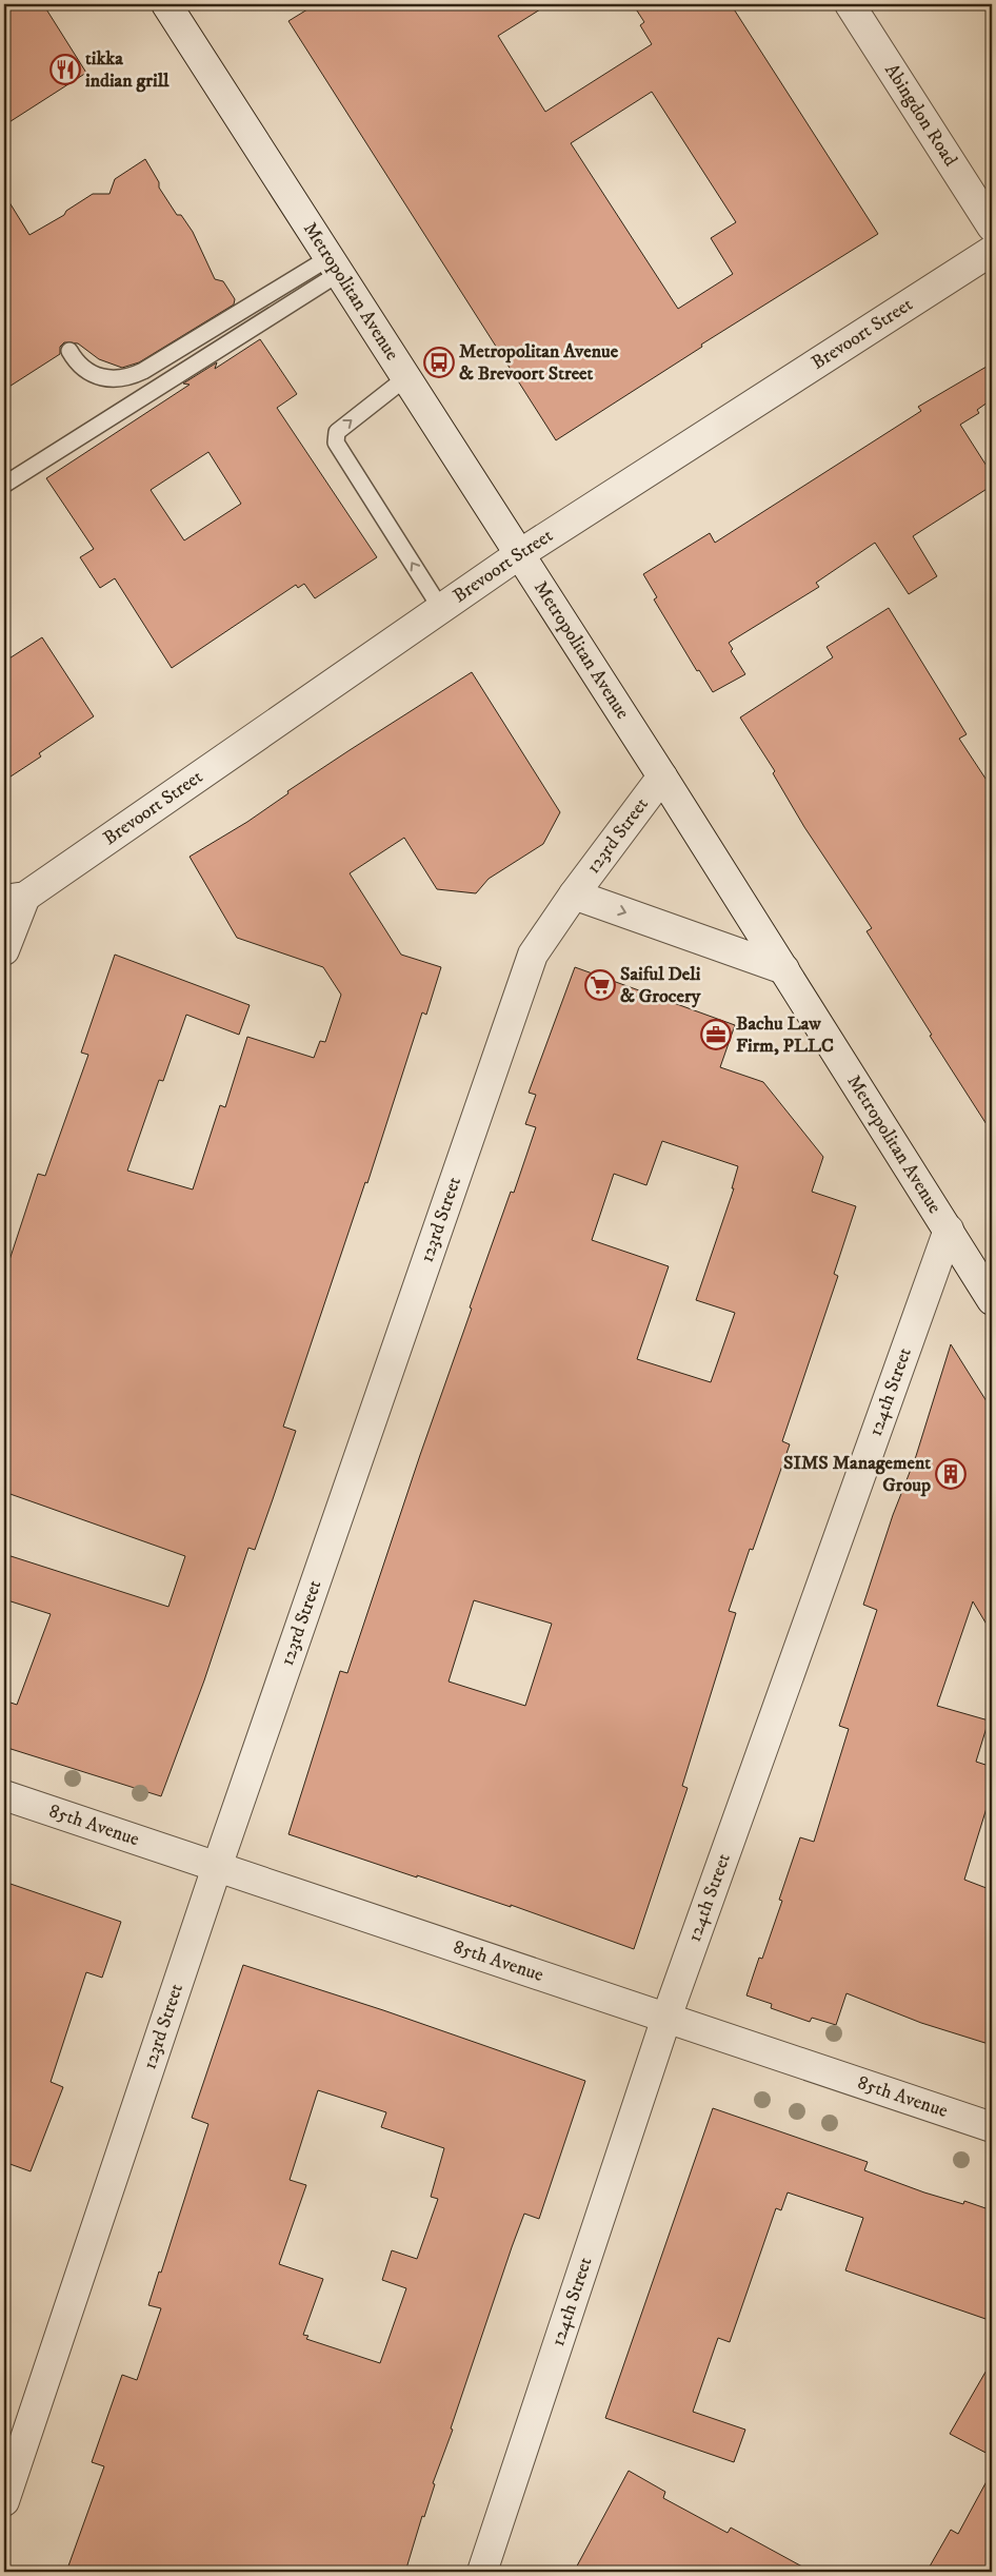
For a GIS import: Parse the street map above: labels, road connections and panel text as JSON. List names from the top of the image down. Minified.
{"streets":{"street":["Abingdon Road","Metropolitan Avenue","Brevoort Street","123rd Street","124th Street","85th Avenue"]},"crossings":[["Metropolitan Avenue","Brevoort Street"],["Metropolitan Avenue","123rd Street"],["Metropolitan Avenue","124th Street"],["123rd Street","85th Avenue"],["124th Street","85th Avenue"]],"places":{"restaurant":["tikka indian grill"],"bus stop":["Metropolitan Avenue & Brevoort Street"],"supermarket":["Saiful Deli & Grocery"],"office":["Bachu Law Firm, PLLC"],"building":["SIMS Management Group"]}}
